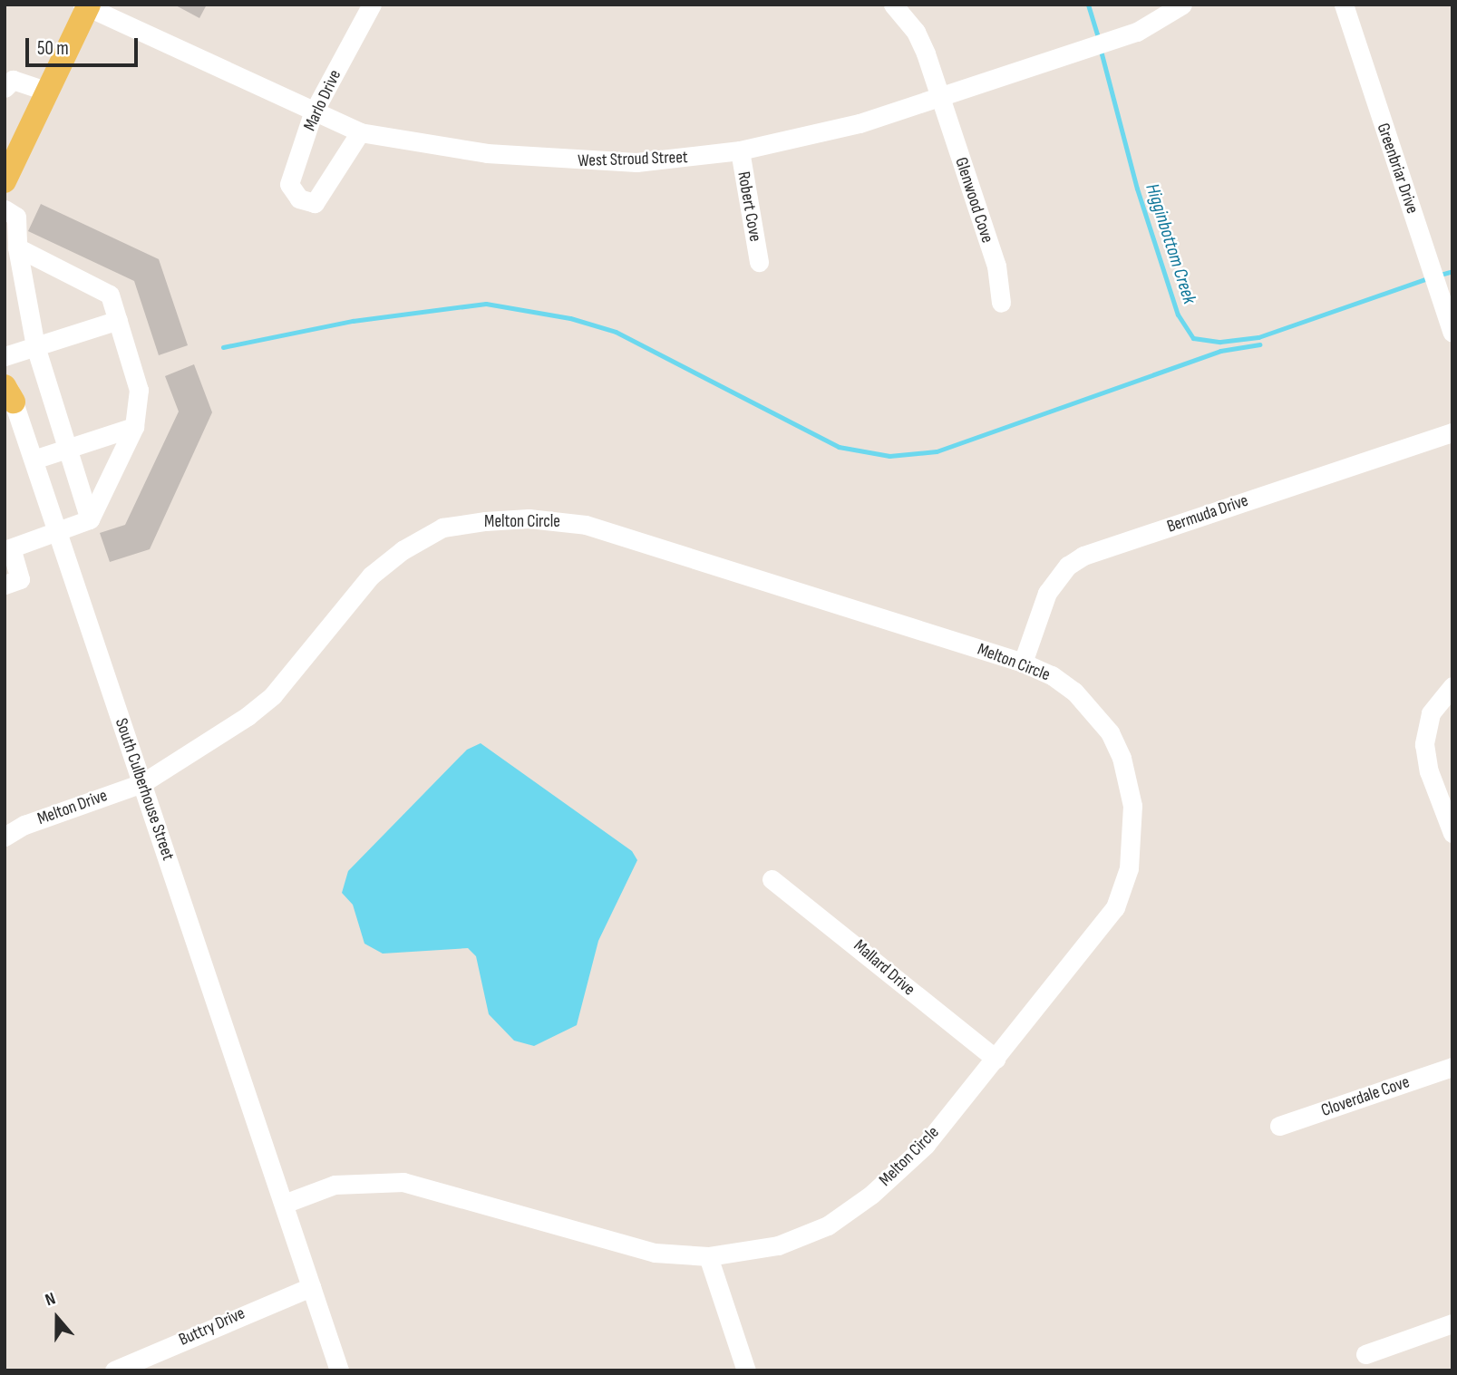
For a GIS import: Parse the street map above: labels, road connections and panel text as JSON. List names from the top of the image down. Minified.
{"streets":{"street":["Marlo Drive","West Stroud Street","Greenbriar Drive","Glenwood Cove","Robert Cove","Bermuda Drive","Melton Circle","South Culberhouse Street","Melton Drive","Mallard Drive","Cloverdale Cove","Buttry Drive"]},"crossings":[["Marlo Drive","West Stroud Street"],["West Stroud Street","Glenwood Cove"],["West Stroud Street","Robert Cove"],["Bermuda Drive","Melton Circle"],["Melton Circle","South Culberhouse Street"],["Melton Circle","Melton Drive"],["Melton Circle","Mallard Drive"],["South Culberhouse Street","Melton Drive"],["South Culberhouse Street","Buttry Drive"]],"water":["Higginbottom Creek"],"scale_bar":"50 m","north":"top"}
